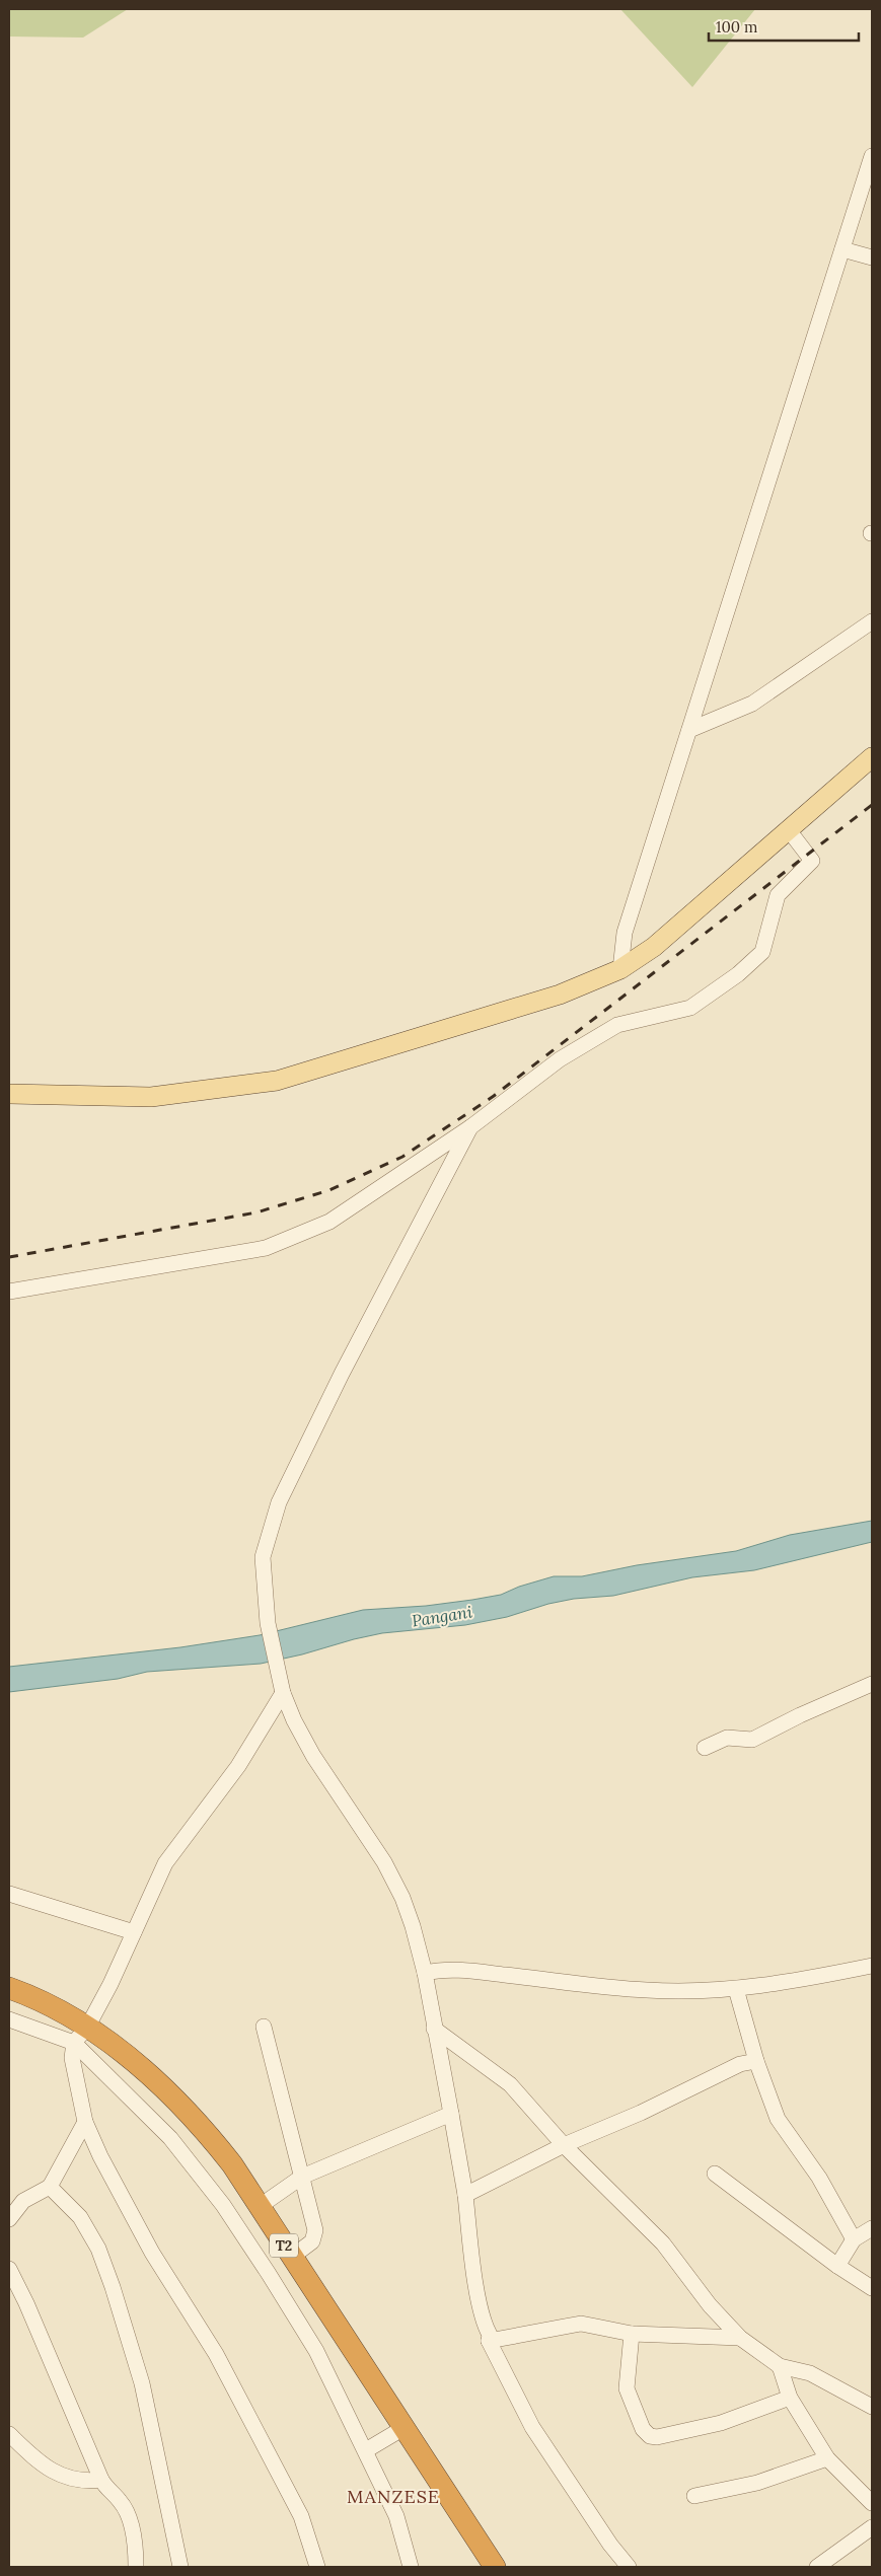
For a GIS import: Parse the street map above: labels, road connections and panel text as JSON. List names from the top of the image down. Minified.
{"streets":{"highway":["T2"]},"districts":["MANZESE"],"water":["Pangani"],"scale_bar":"100 m"}
